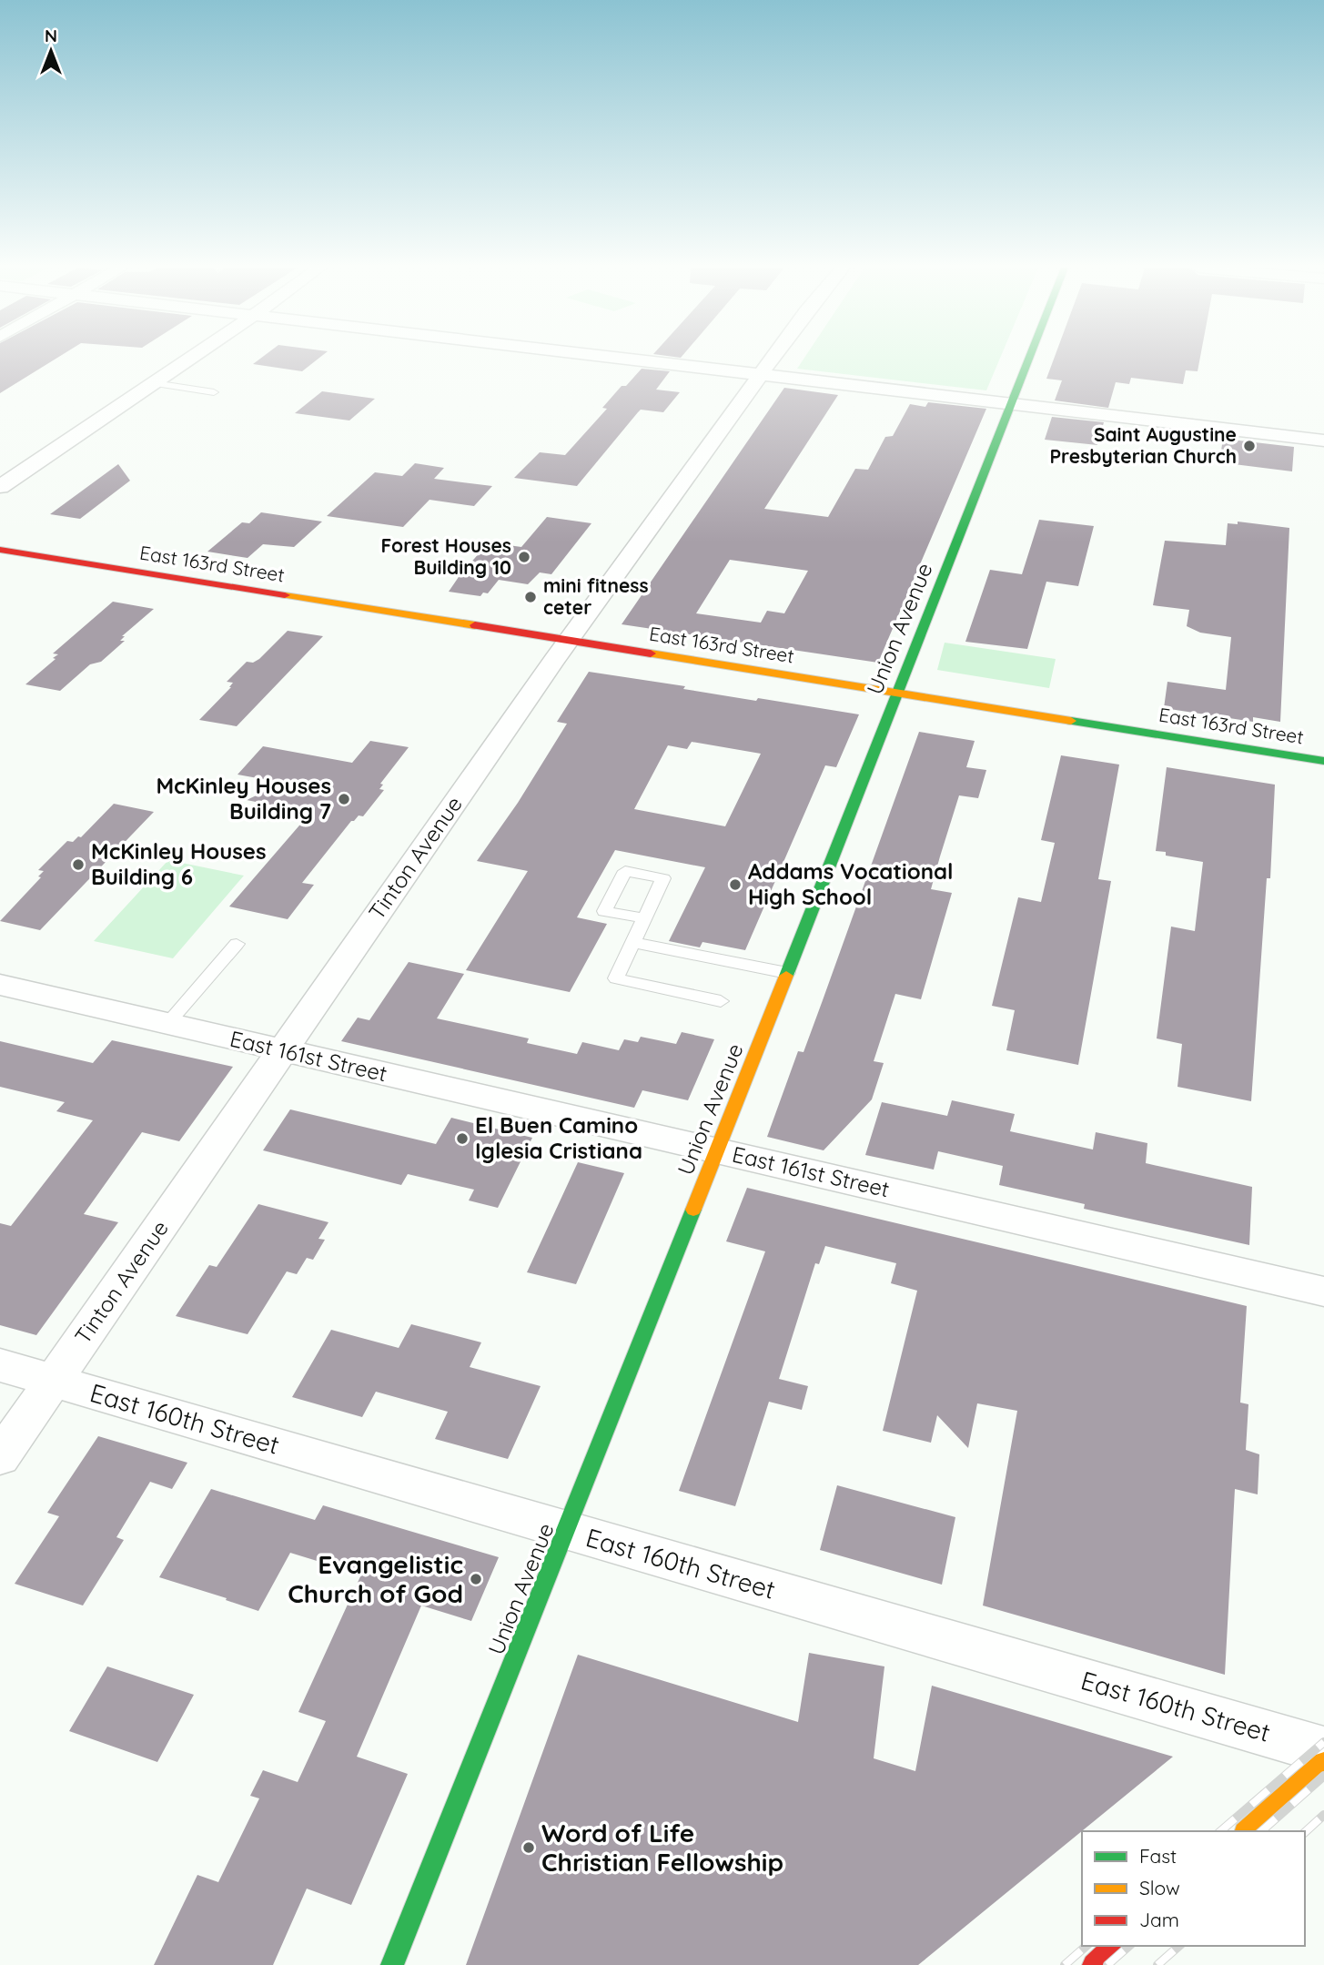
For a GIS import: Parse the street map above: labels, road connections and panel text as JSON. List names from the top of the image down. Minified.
{"streets":{"street":["East 163rd Street","Union Avenue","Tinton Avenue","East 161st Street","East 160th Street"]},"crossings":[["East 163rd Street","Union Avenue"],["East 163rd Street","Tinton Avenue"],["Union Avenue","East 161st Street"],["Union Avenue","East 160th Street"],["Tinton Avenue","East 161st Street"],["Tinton Avenue","East 160th Street"]],"places":["Saint Augustine Presbyterian Church","Forest Houses Building 10","mini fitness ceter","McKinley Houses Building 7","McKinley Houses Building 6","Addams Vocational High School","El Buen Camino Iglesia Cristiana","Evangelistic Church of God","Word of Life Christian Fellowship"],"legend":["Fast","Slow","Jam"],"north":"top"}
